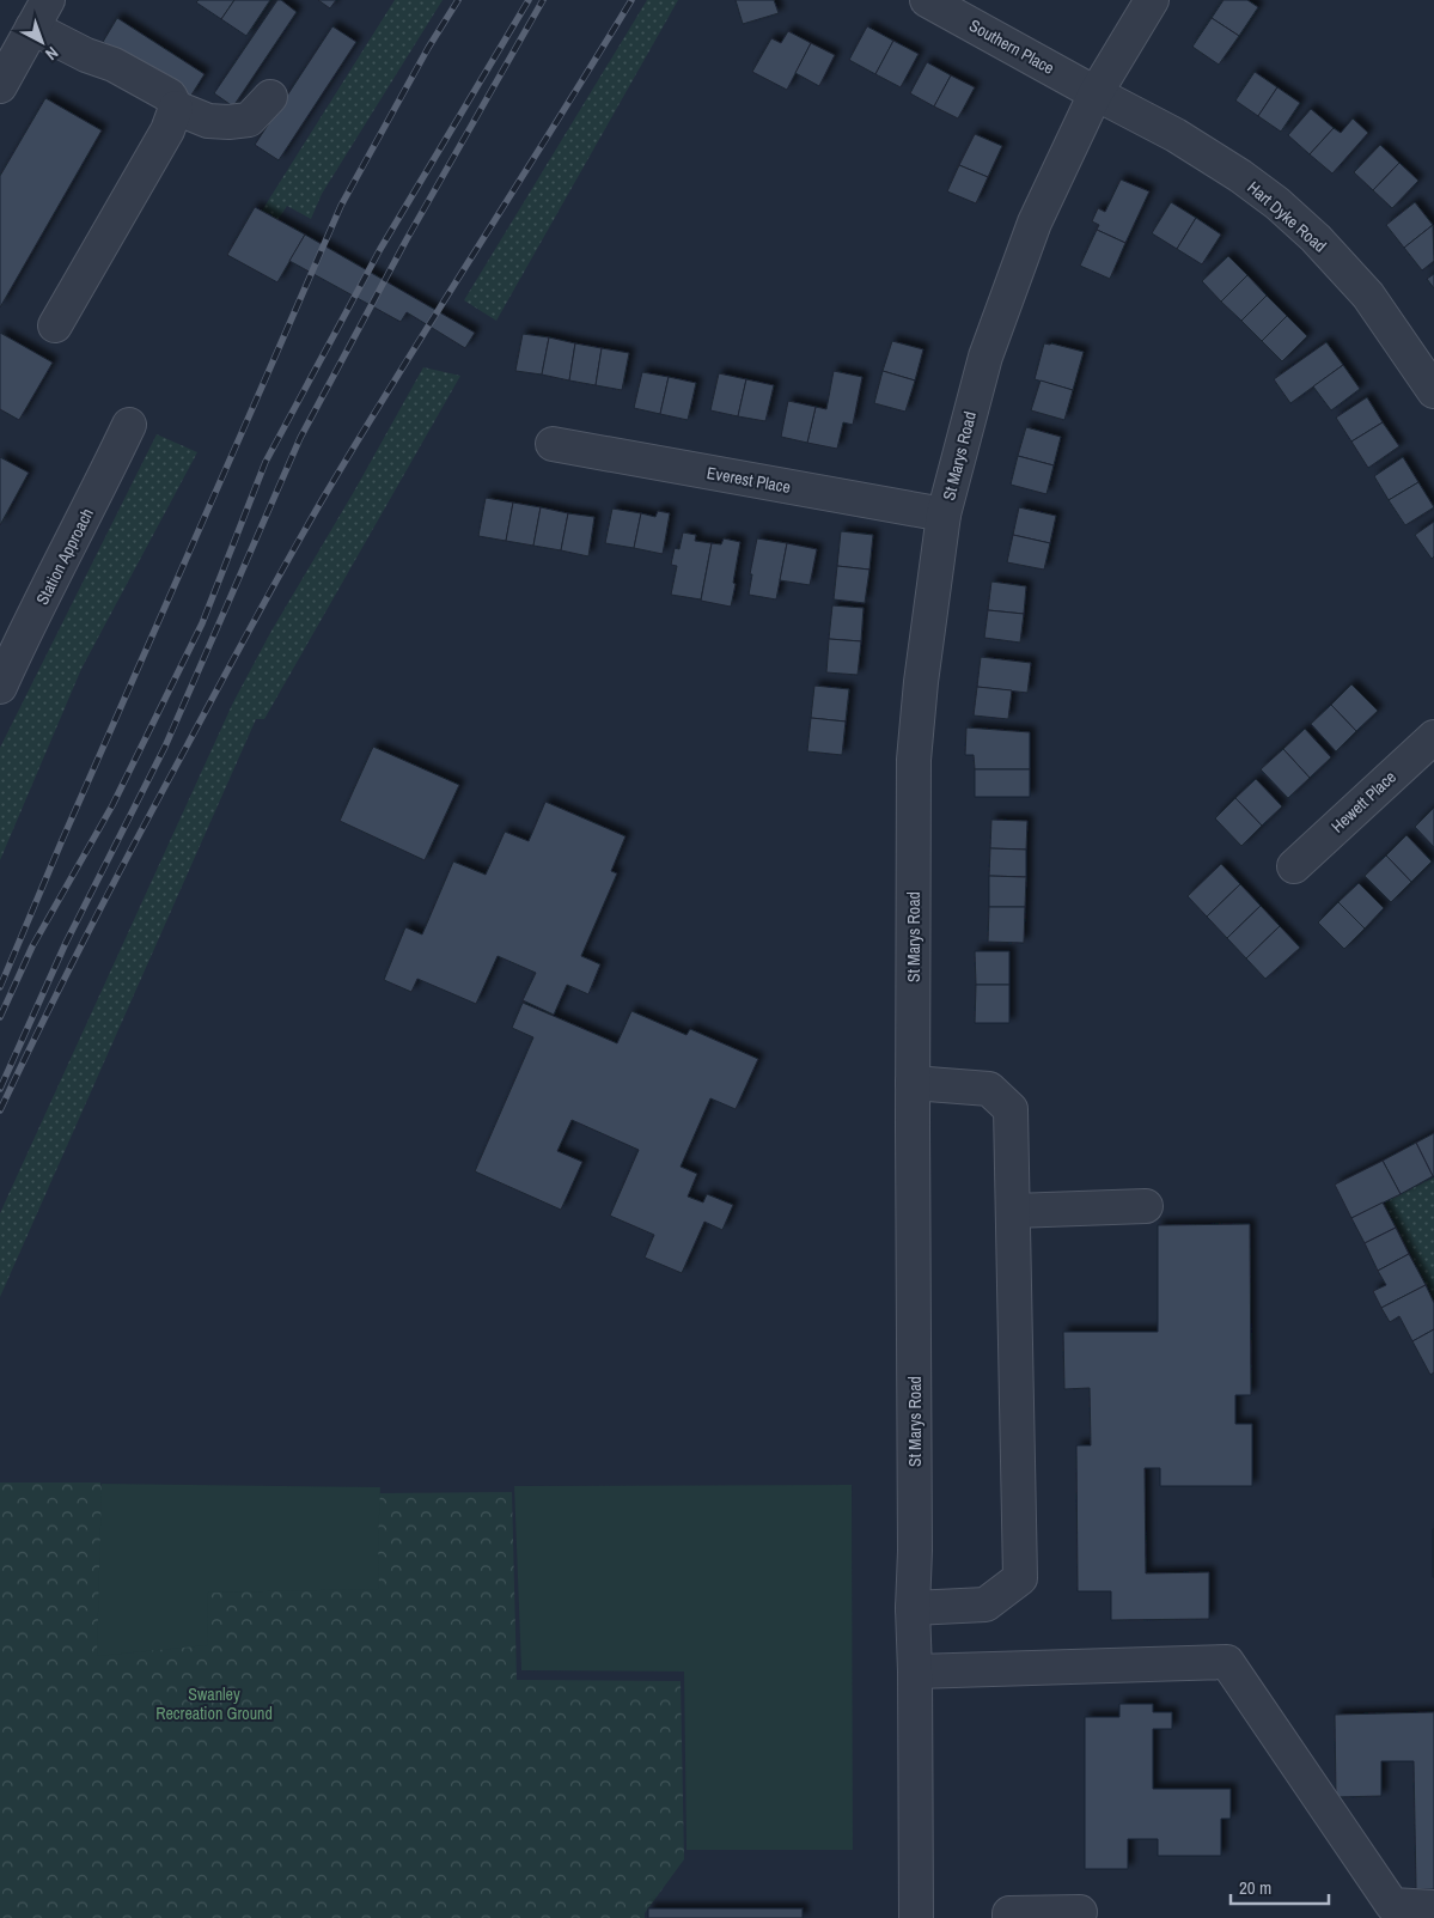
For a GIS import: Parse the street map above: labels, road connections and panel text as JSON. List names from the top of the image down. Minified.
{"streets":{"street":["Southern Place","Hart Dyke Road","St Marys Road","Everest Place","Station Approach","Hewett Place"]},"crossings":[["Southern Place","Hart Dyke Road"],["Southern Place","St Marys Road"],["Hart Dyke Road","St Marys Road"],["St Marys Road","Everest Place"]],"parks":["Swanley Recreation Ground"],"scale_bar":"20 m","north":"bottom right"}
